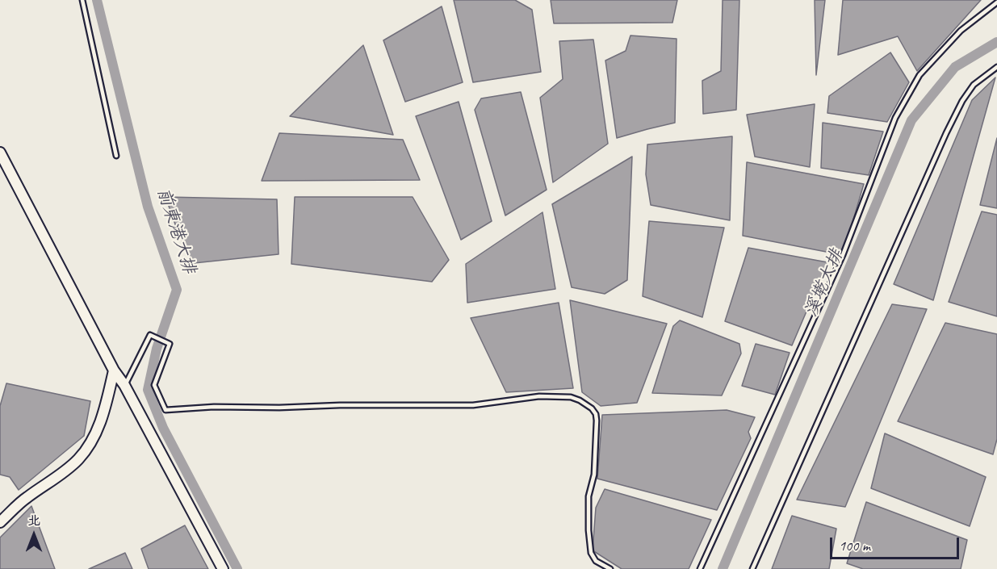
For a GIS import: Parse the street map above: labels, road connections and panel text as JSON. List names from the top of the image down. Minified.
{"water":["前東港大排","溪墘大排"],"scale_bar":"100 m","north":"top"}
